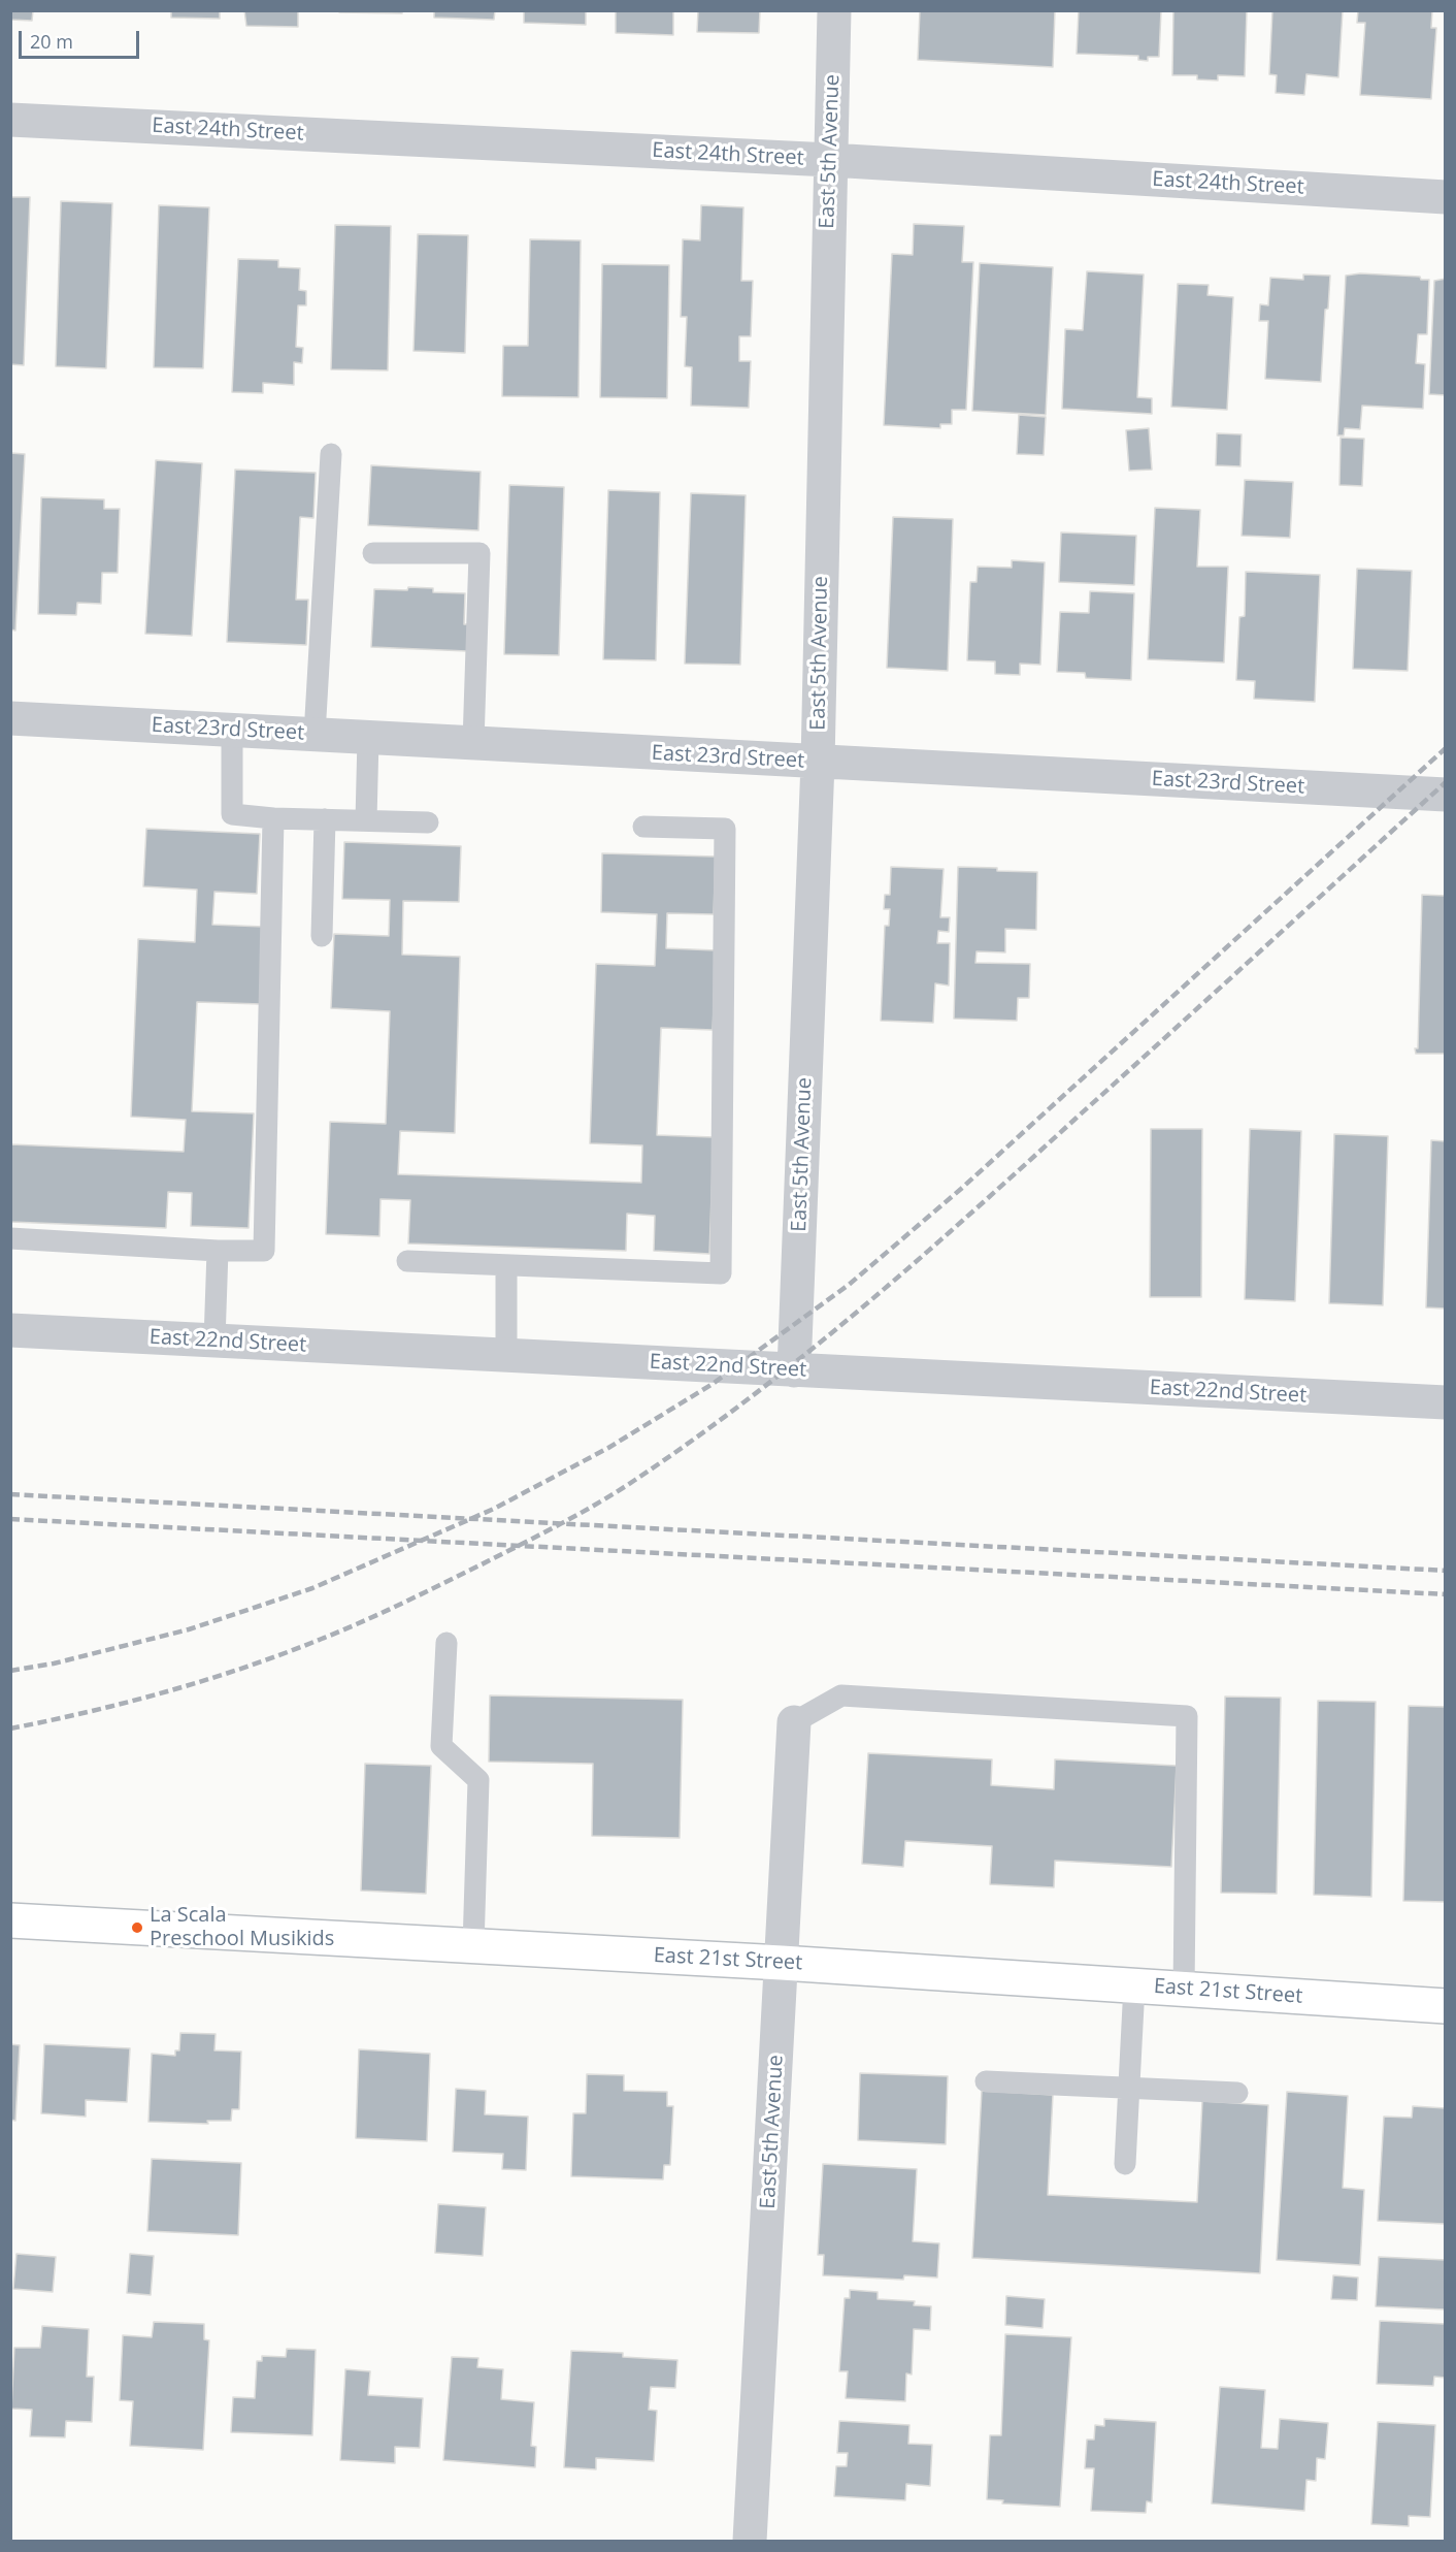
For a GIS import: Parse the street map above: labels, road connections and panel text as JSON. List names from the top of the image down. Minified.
{"streets":{"main road":["East 21st Street"],"street":["East 24th Street","East 5th Avenue","East 23rd Street","East 22nd Street"]},"crossings":[["East 24th Street","East 5th Avenue"],["East 5th Avenue","East 23rd Street"],["East 5th Avenue","East 22nd Street"],["East 5th Avenue","East 21st Street"]],"places":["La Scala Preschool Musikids"],"scale_bar":"20 m"}
